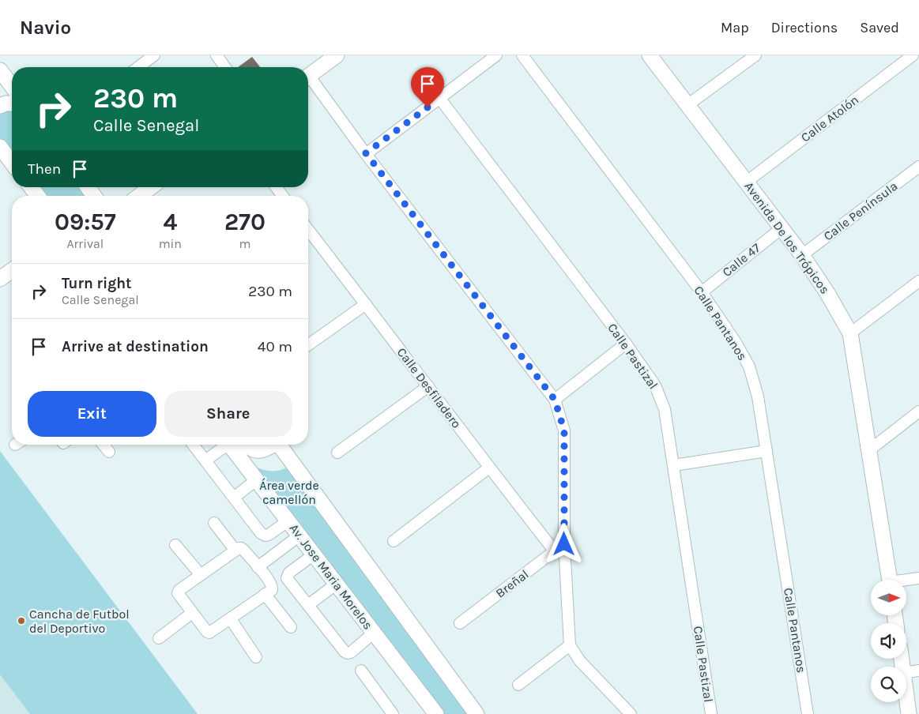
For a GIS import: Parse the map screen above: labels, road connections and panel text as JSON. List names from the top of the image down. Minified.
{"streets":{"main road":["Avenida De los Trópicos","Av. Jose Maria Morelos"],"street":["Calle Atolón","Calle Península","Calle 47","Calle Pantanos","Calle Pastizal","Calle Desfiladero","Breñal"]},"crossings":[["Calle Atolón","Avenida De los Trópicos"],["Calle Península","Avenida De los Trópicos"],["Avenida De los Trópicos","Calle 47"],["Calle 47","Calle Pantanos"],["Calle Desfiladero","Breñal"]],"parks":["Área verde camellón"],"places":["Cancha de Futbol del Deportivo"],"north":"right","page":{"header":"Navio","nav":["Map","Directions","Saved"],"turn":["230 m","Calle Senegal"],"then":"Then","eta":["09:57","Arrival","4","min","270","m"],"list":[{"name":"Turn right","note":"Calle Senegal","value":"230 m"},{"name":"Arrive at destination","value":"40 m"}],"buttons":["Exit","Share"]}}
